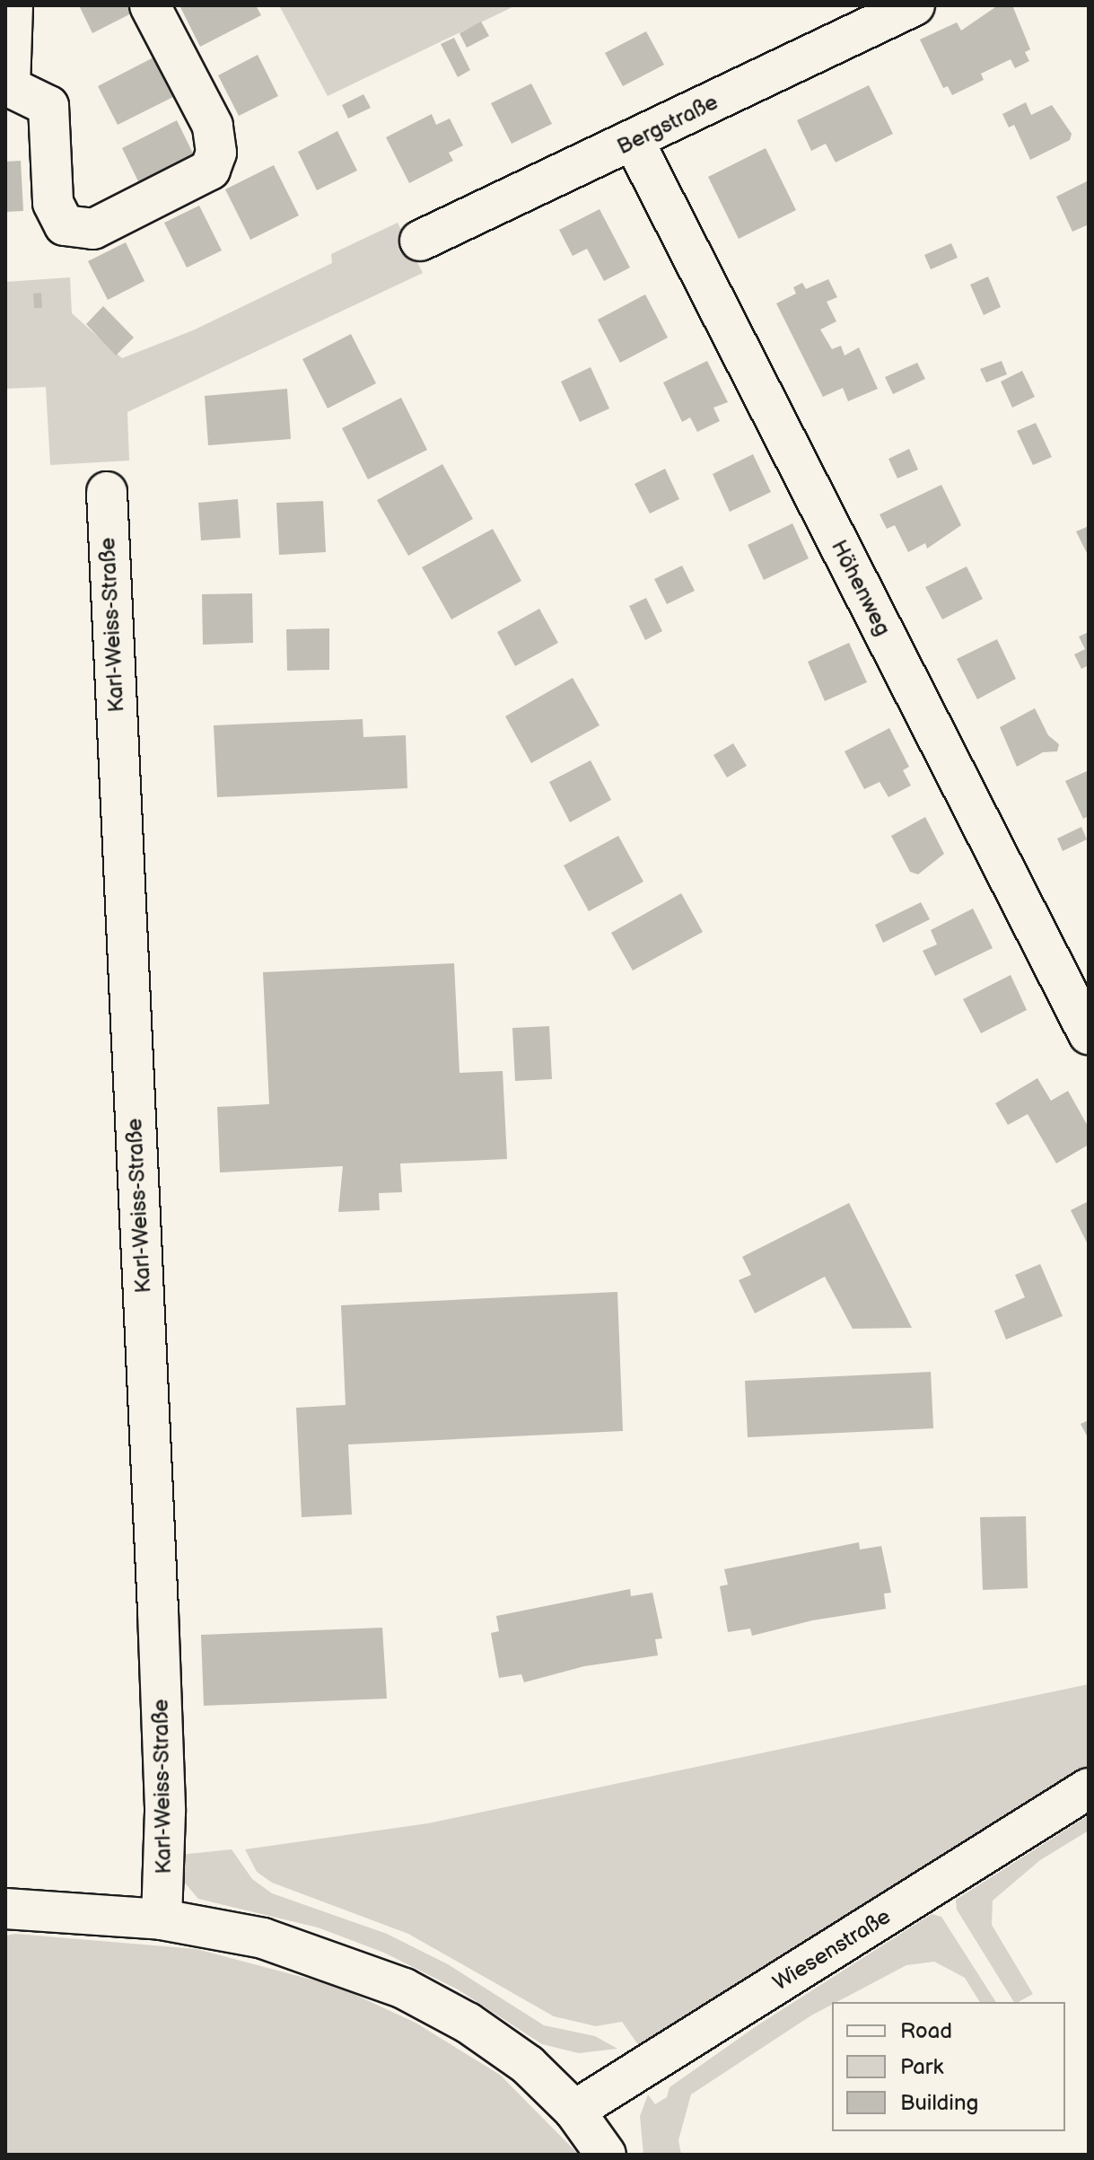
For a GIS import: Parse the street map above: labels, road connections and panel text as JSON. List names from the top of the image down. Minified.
{"streets":{"street":["Bergstraße","Höhenweg","Karl-Weiss-Straße","Wiesenstraße"]},"crossings":[["Bergstraße","Höhenweg"]],"legend":["Road","Park","Building"]}
